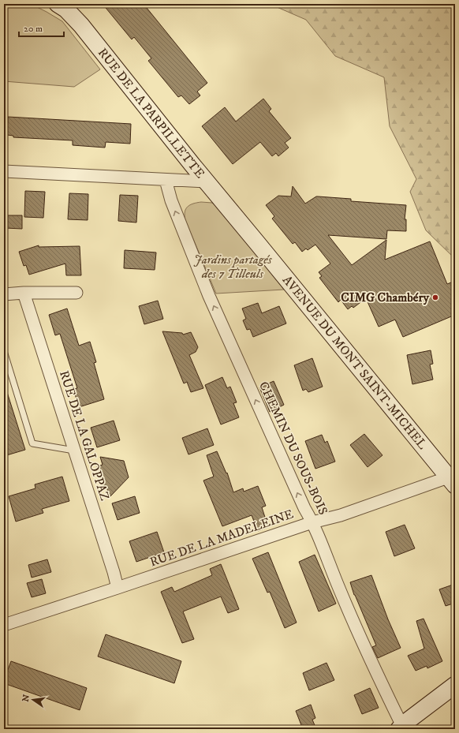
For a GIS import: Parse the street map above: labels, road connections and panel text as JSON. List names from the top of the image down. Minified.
{"streets":{"street":["RUE DE LA PARPILLETTE","AVENUE DU MONT SAINT-MICHEL","RUE DE LA GALOPPAZ","CHEMIN DU SOUS-BOIS","RUE DE LA MADELEINE"]},"crossings":[["RUE DE LA PARPILLETTE","AVENUE DU MONT SAINT-MICHEL"],["AVENUE DU MONT SAINT-MICHEL","RUE DE LA MADELEINE"],["RUE DE LA GALOPPAZ","RUE DE LA MADELEINE"],["CHEMIN DU SOUS-BOIS","RUE DE LA MADELEINE"]],"one_way":["CHEMIN DU SOUS-BOIS"],"parks":["Jardins partagés des 7 Tilleuls"],"places":["CIMG Chambéry"],"scale_bar":"20 m","north":"left"}
